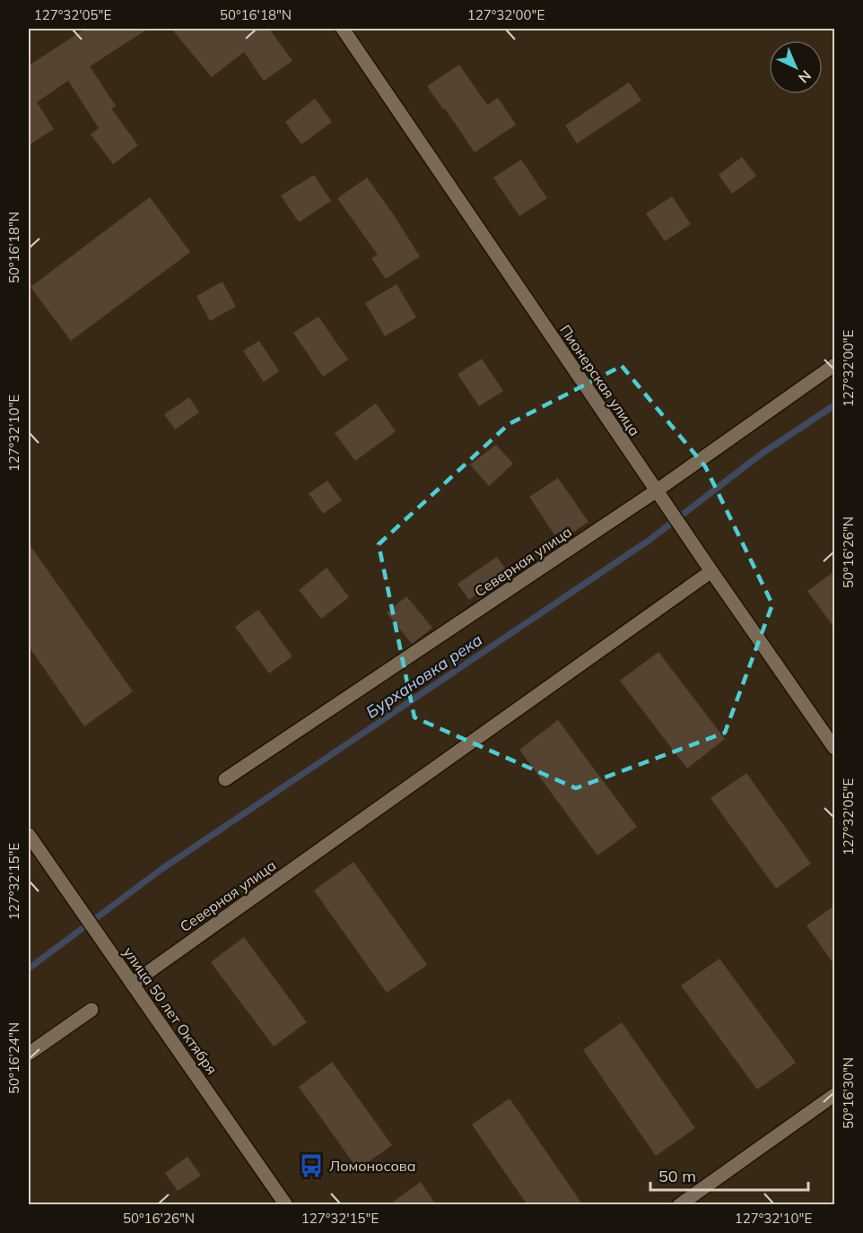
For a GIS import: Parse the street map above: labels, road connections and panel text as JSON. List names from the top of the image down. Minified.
{"streets":{"street":["Пионерская улица","Северная улица","улица 50 лет Октября"]},"crossings":[["Пионерская улица","Северная улица"],["Северная улица","улица 50 лет Октября"]],"water":["Бурхановка река"],"places":{"bus stop":["Ломоносова"]},"scale_bar":"50 m","north":"bottom right","coordinates":["127°32'05\"E","50°16'18\"N","127°32'00\"E","127°32'10\"E","50°16'26\"N","127°32'15\"E","50°16'24\"N","50°16'30\"N"]}
